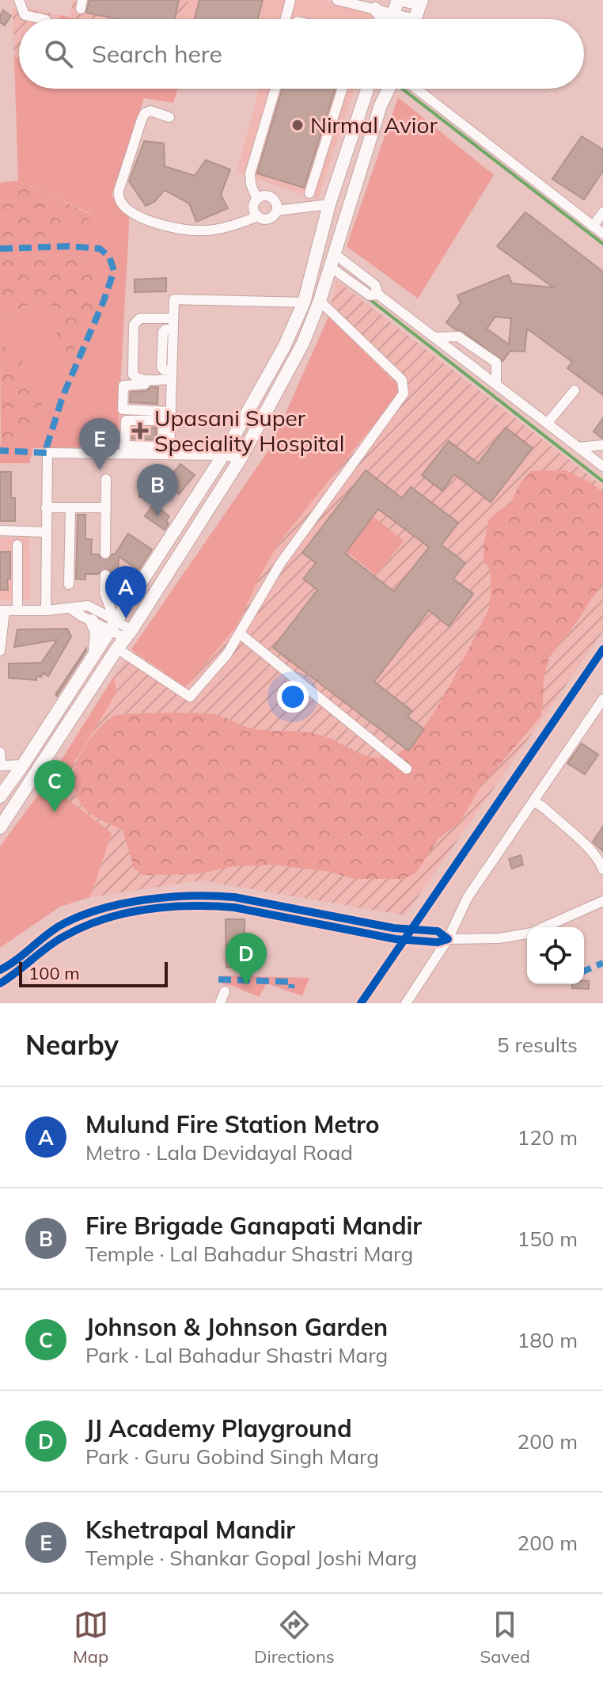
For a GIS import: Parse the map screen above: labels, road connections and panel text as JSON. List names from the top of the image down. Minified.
{"places":{"other":["Nirmal Avior"],"health":["Upasani Super Speciality Hospital"]},"scale_bar":"100 m","page":{"search":"Search here","pins":["E","B","A","C","D"],"scale":"100 m","heading":["Nearby","5 results"],"list":[{"mark":"A","name":"Mulund Fire Station Metro","note":"Metro · Lala Devidayal Road","value":"120 m"},{"mark":"B","name":"Fire Brigade Ganapati Mandir","note":"Temple · Lal Bahadur Shastri Marg","value":"150 m"},{"mark":"C","name":"Johnson & Johnson Garden","note":"Park · Lal Bahadur Shastri Marg","value":"180 m"},{"mark":"D","name":"JJ Academy Playground","note":"Park · Guru Gobind Singh Marg","value":"200 m"},{"mark":"E","name":"Kshetrapal Mandir","note":"Temple · Shankar Gopal Joshi Marg","value":"200 m"}],"nav":["Map","Directions","Saved"]}}
